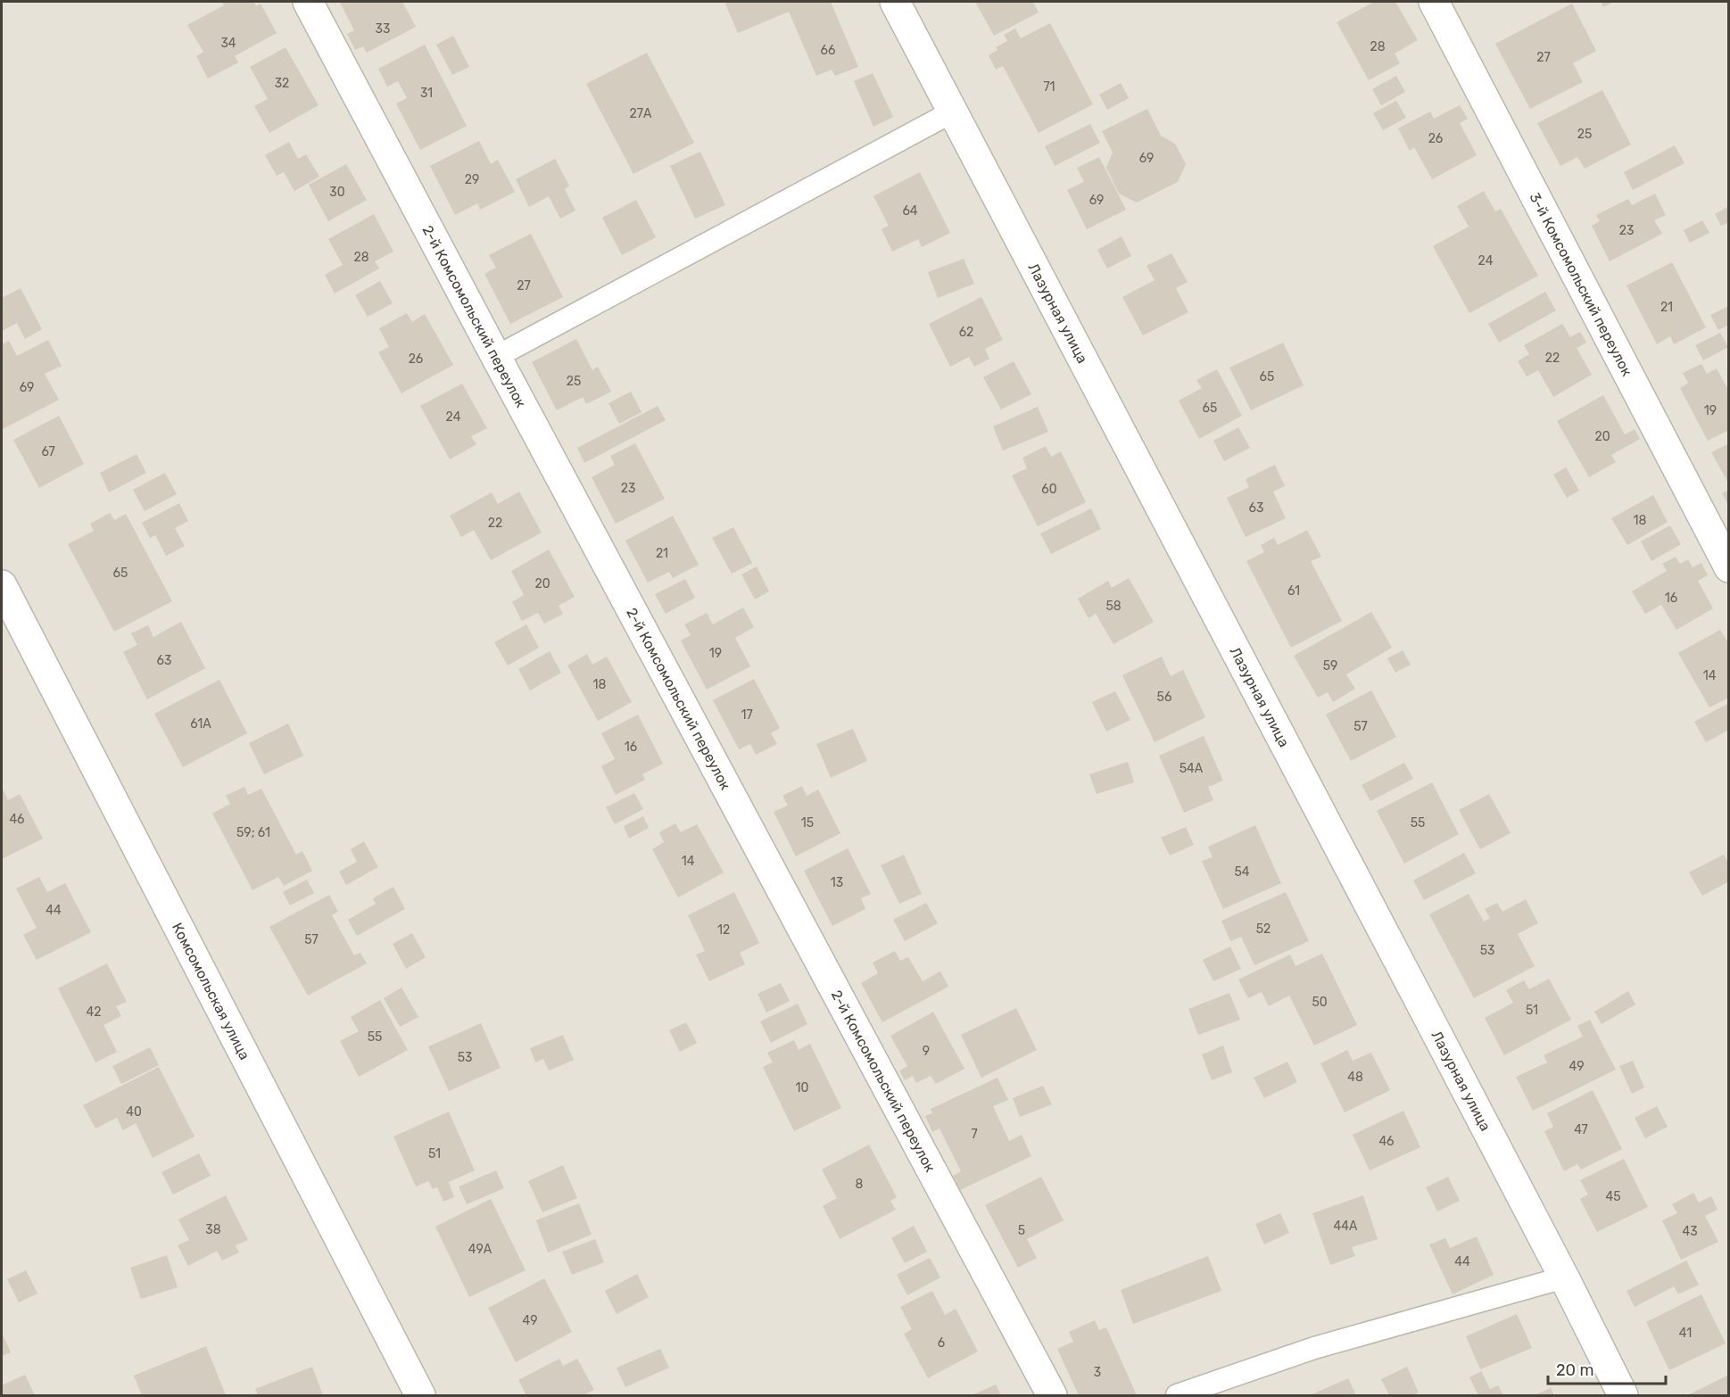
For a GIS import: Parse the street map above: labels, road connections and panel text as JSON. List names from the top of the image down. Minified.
{"streets":{"street":["3-й Комсомольский переулок","Лазурная улица","2-й Комсомольский переулок","Комсомольская улица"]},"house_numbers":["33","34","28","66","27","32","71","31","27А","25","26","69","29","30","69","64","23","28","24","27","21","62","22","26","65","25","69","65","19","24","20","67","23","60","63","18","22","21","65","20","61","16","58","19","63","59","14","18","56","17","61А","57","16","54А","46","15","55","59; 61","14","54","13","44","52","12","57","53","50","51","42","55","9","53","49","48","10","40","47","7","46","51","8","45","44А","38","5","43","49А","44","49","41","6","3"],"scale_bar":"20 m"}
